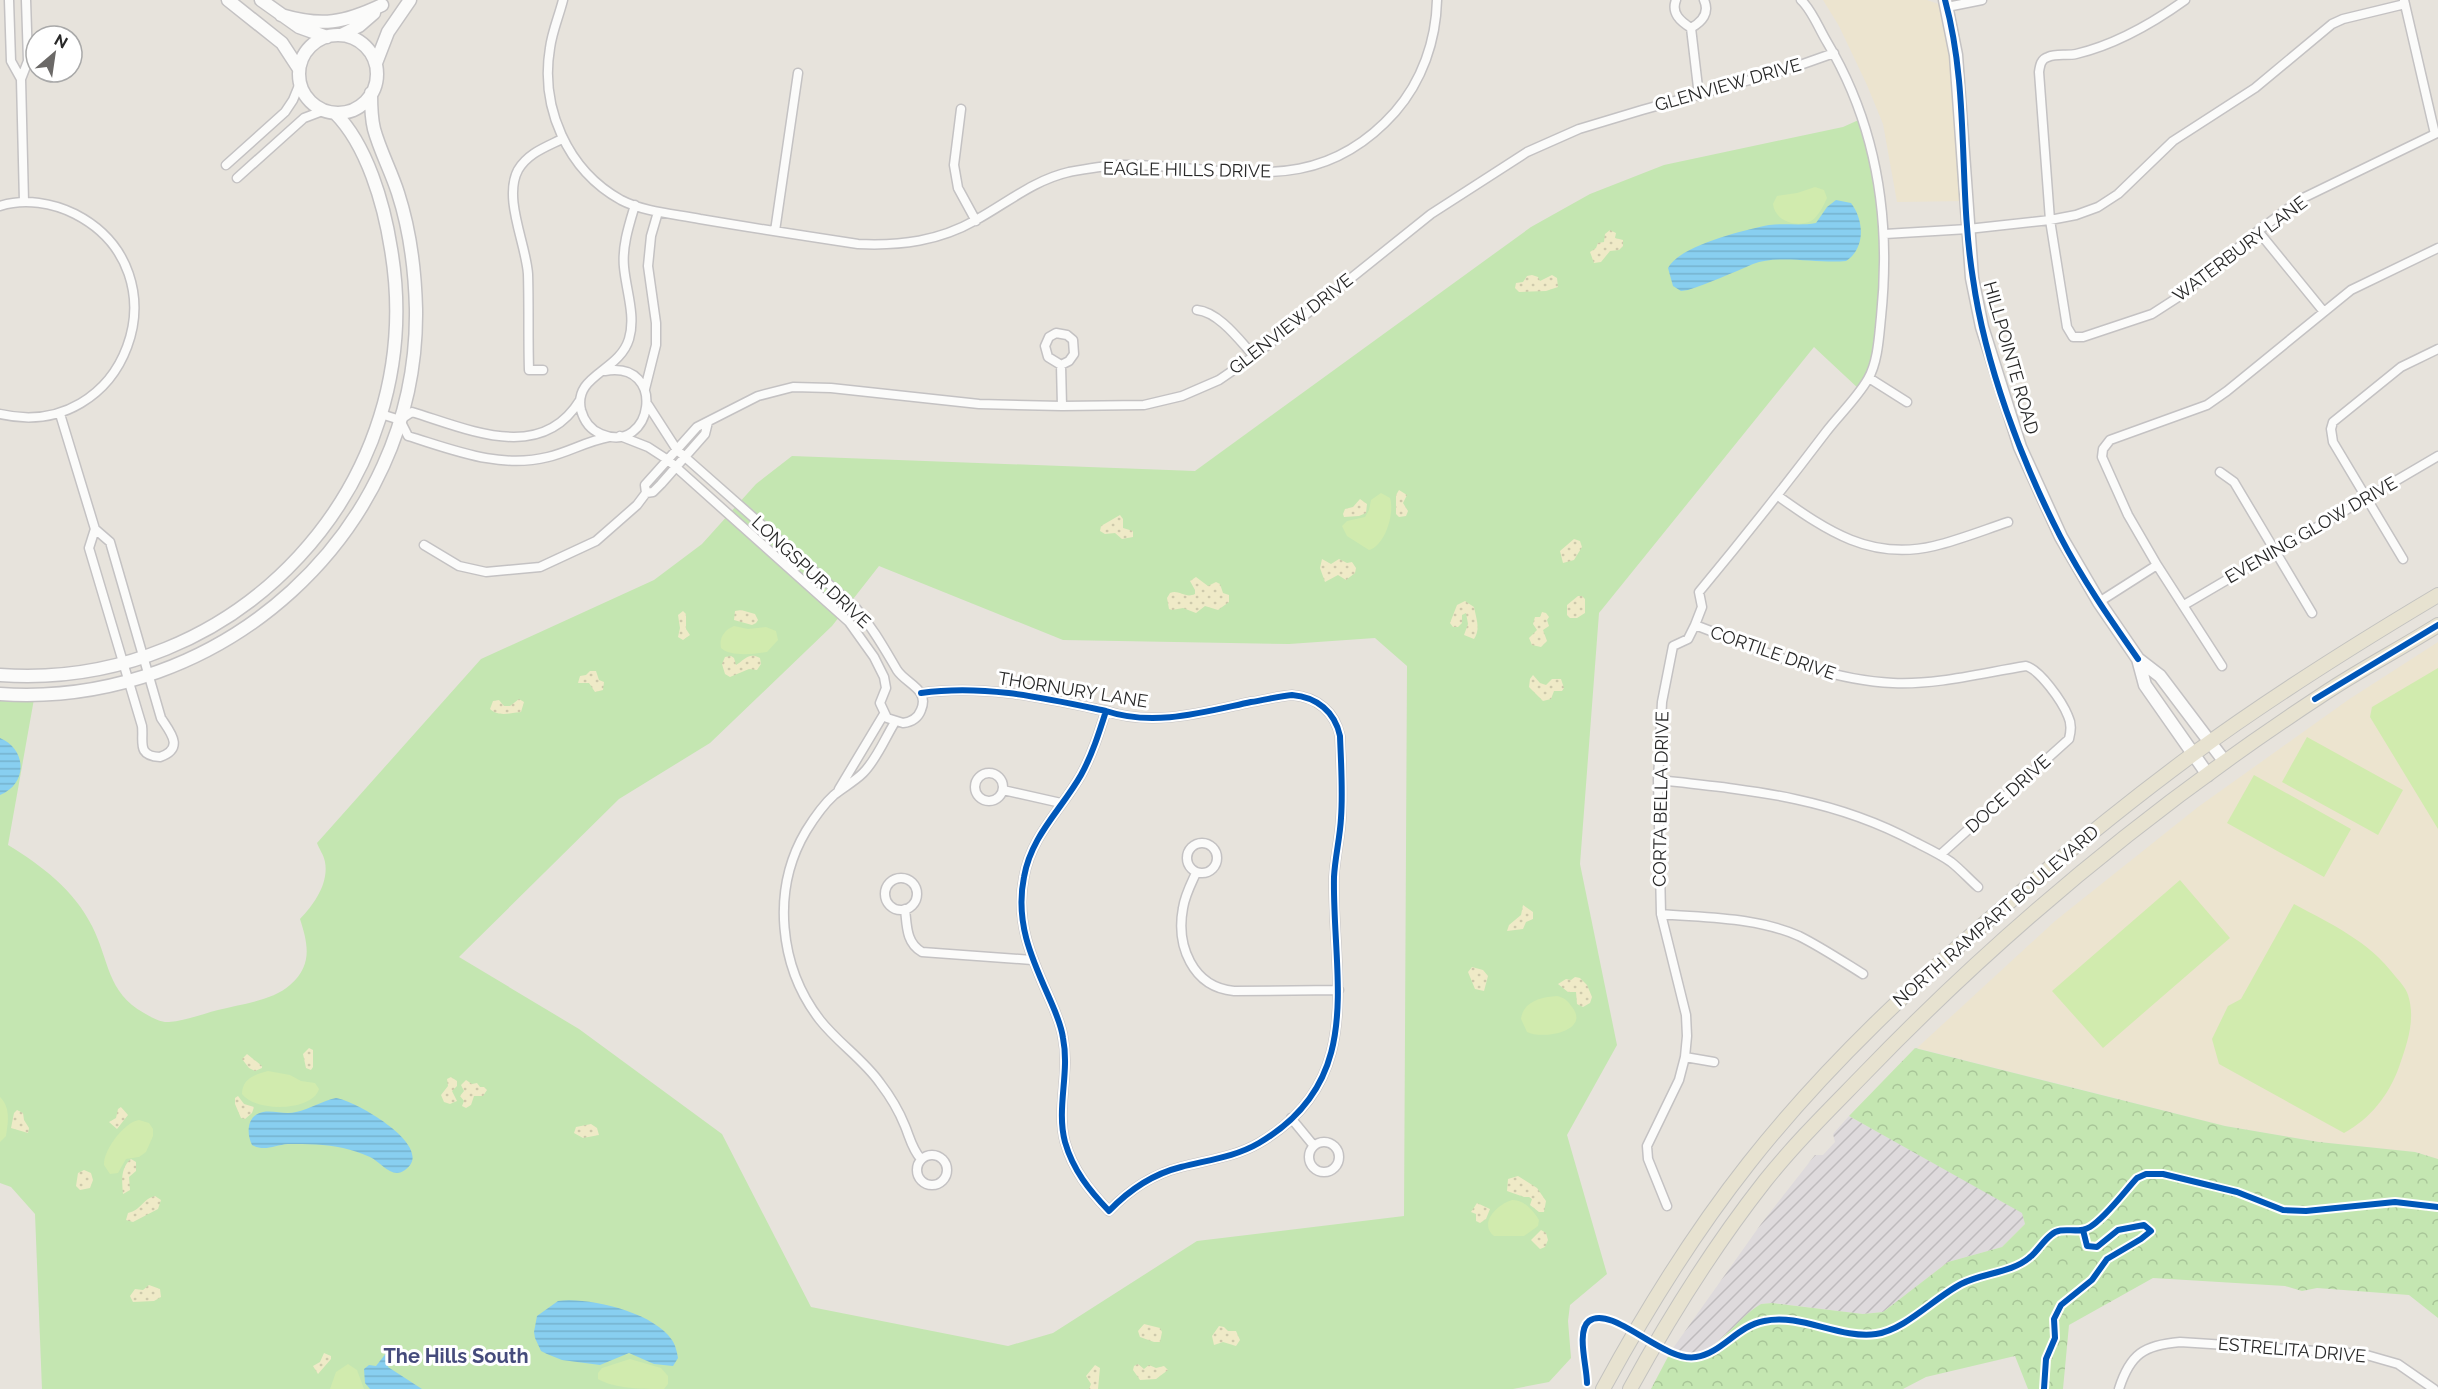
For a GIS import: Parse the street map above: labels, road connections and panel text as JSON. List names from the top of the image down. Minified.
{"streets":{"main road":["HILLPOINTE ROAD","NORTH RAMPART BOULEVARD"],"street":["GLENVIEW DRIVE","EAGLE HILLS DRIVE","WATERBURY LANE","EVENING GLOW DRIVE","LONGSPUR DRIVE","CORTILE DRIVE","THORNURY LANE","DOCE DRIVE","CORTA BELLA DRIVE","ESTRELITA DRIVE"]},"crossings":[["GLENVIEW DRIVE","LONGSPUR DRIVE"],["HILLPOINTE ROAD","NORTH RAMPART BOULEVARD"],["LONGSPUR DRIVE","THORNURY LANE"],["CORTILE DRIVE","DOCE DRIVE"],["CORTILE DRIVE","CORTA BELLA DRIVE"]],"districts":["The Hills South"],"north":"top right"}
